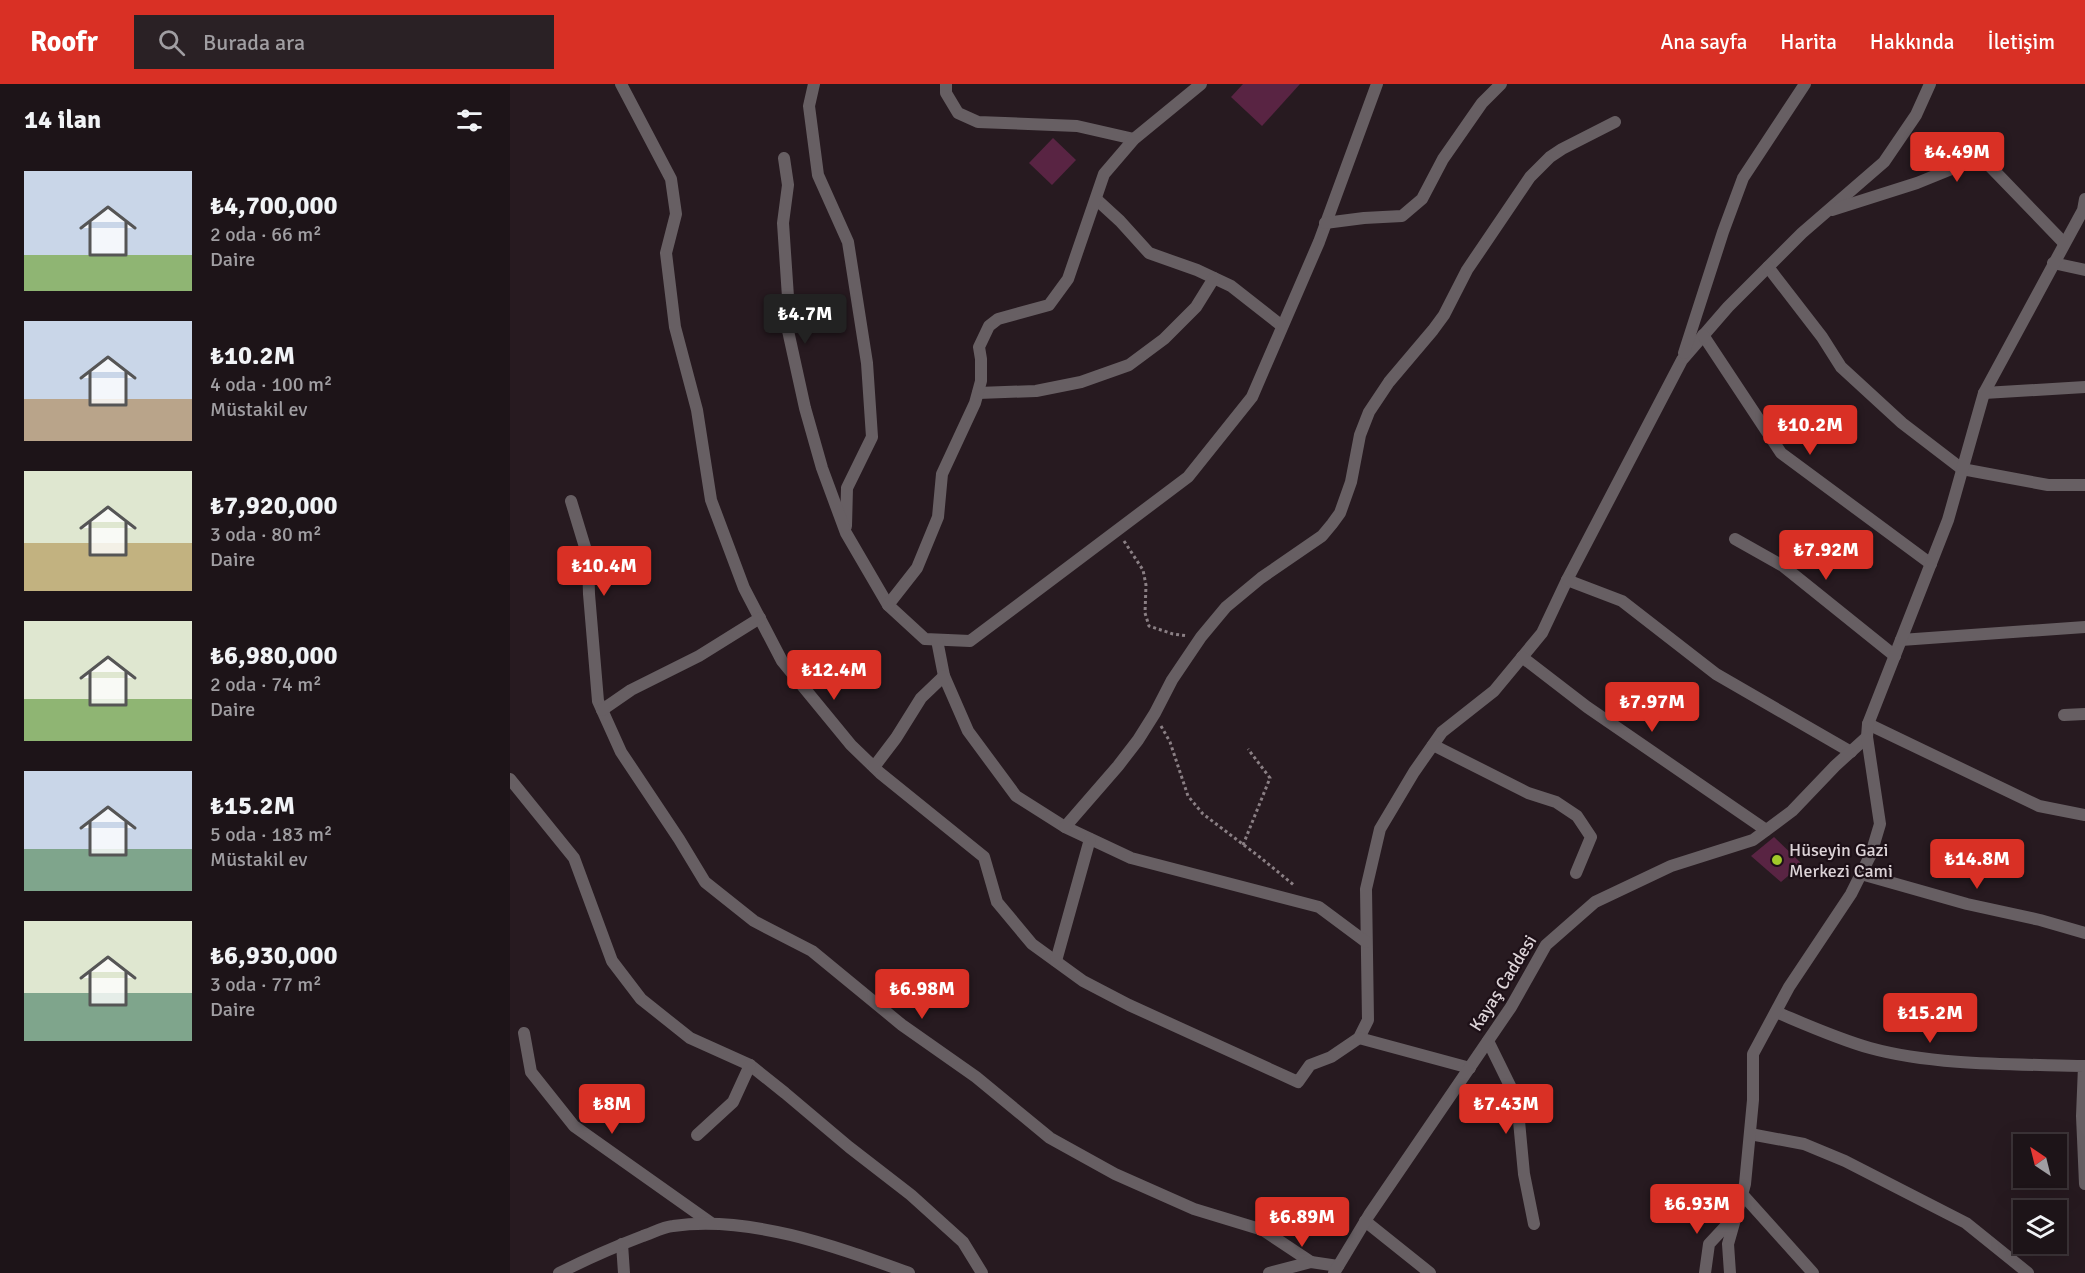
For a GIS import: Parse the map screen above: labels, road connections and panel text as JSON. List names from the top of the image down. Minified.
{"streets":{"street":["Kayaş Caddesi"]},"places":["Hüseyin Gazi Merkezi Cami"],"north":"top left","page":{"header":"Roofr","search":"Burada ara","nav":["Ana sayfa","Harita","Hakkında","İletişim"],"heading":"14 ilan","price":["₺4.49M","₺4.7M","₺10.2M","₺7.92M","₺10.4M","₺12.4M","₺7.97M","₺14.8M","₺6.98M","₺15.2M","₺8M","₺7.43M","₺6.93M","₺6.89M"],"list":[{"name":"₺4,700,000","note":"2 oda · 66 m² · Daire"},{"name":"₺10.2M","note":"4 oda · 100 m² · Müstakil ev"},{"name":"₺7,920,000","note":"3 oda · 80 m² · Daire"},{"name":"₺6,980,000","note":"2 oda · 74 m² · Daire"},{"name":"₺15.2M","note":"5 oda · 183 m² · Müstakil ev"},{"name":"₺6,930,000","note":"3 oda · 77 m² · Daire"}]}}
